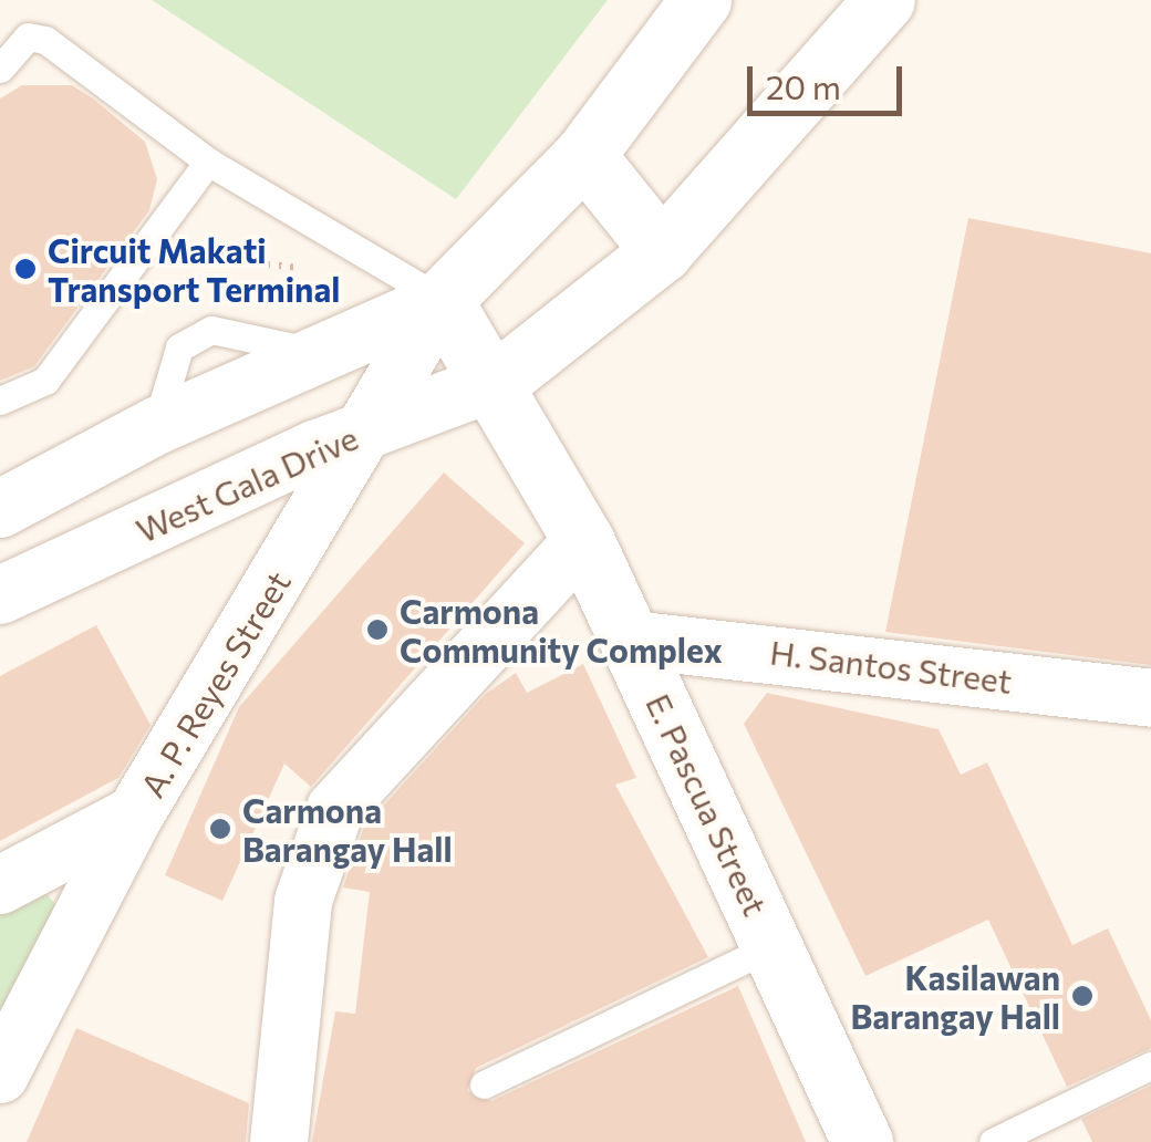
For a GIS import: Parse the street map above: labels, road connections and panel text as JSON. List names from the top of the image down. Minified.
{"streets":{"street":["West Gala Drive","H. Santos Street","A. P. Reyes Street","E. Pascua Street"]},"crossings":[["West Gala Drive","A. P. Reyes Street"],["West Gala Drive","E. Pascua Street"],["H. Santos Street","E. Pascua Street"],["A. P. Reyes Street","E. Pascua Street"]],"places":["Circuit Makati Transport Terminal","Carmona Community Complex","Carmona Barangay Hall","Kasilawan Barangay Hall"],"scale_bar":"20 m"}
